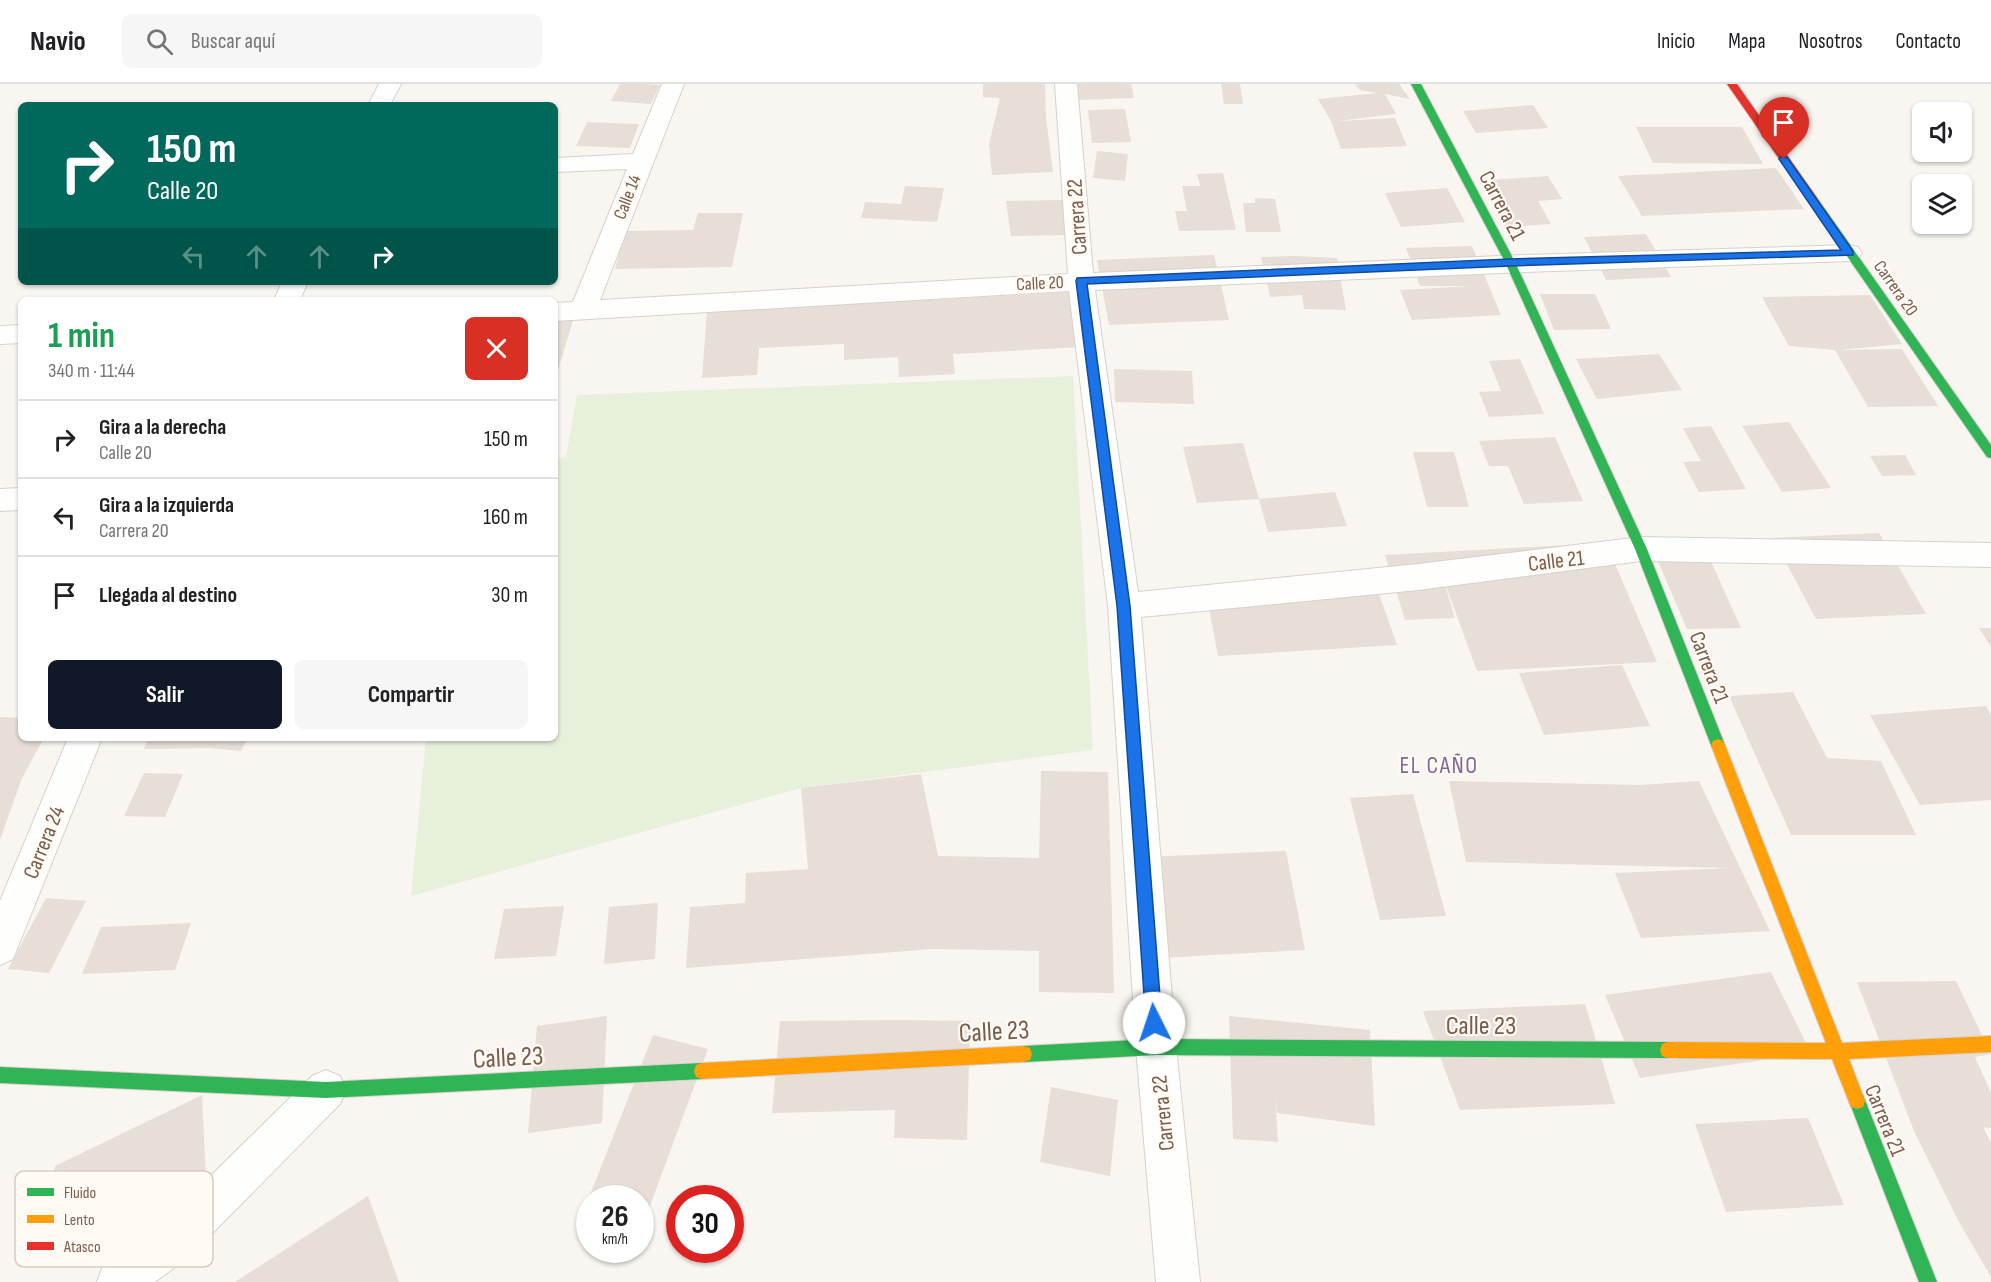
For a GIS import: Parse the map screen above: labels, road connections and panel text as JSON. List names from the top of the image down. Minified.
{"streets":{"street":["Calle 14","Carrera 21","Carrera 22","Calle 20","Carrera 20","Calle 21","Carrera 24","Calle 23"]},"crossings":[["Calle 14","Calle 20"],["Carrera 21","Calle 20"],["Carrera 21","Calle 21"],["Carrera 21","Calle 23"],["Carrera 22","Calle 20"],["Carrera 22","Calle 21"],["Carrera 22","Calle 23"],["Calle 20","Carrera 20"]],"districts":["EL CAÑO"],"legend":["Fluido","Lento","Atasco"],"page":{"header":"Navio","search":"Buscar aquí","nav":["Inicio","Mapa","Nosotros","Contacto"],"turn":["150 m","Calle 20"],"heading":["1 min","340 m · 11:44"],"list":[{"name":"Gira a la derecha","note":"Calle 20","value":"150 m"},{"name":"Gira a la izquierda","note":"Carrera 20","value":"160 m"},{"name":"Llegada al destino","value":"30 m"}],"buttons":["Salir","Compartir"],"speed":"26 km/h","limit":"30"}}
